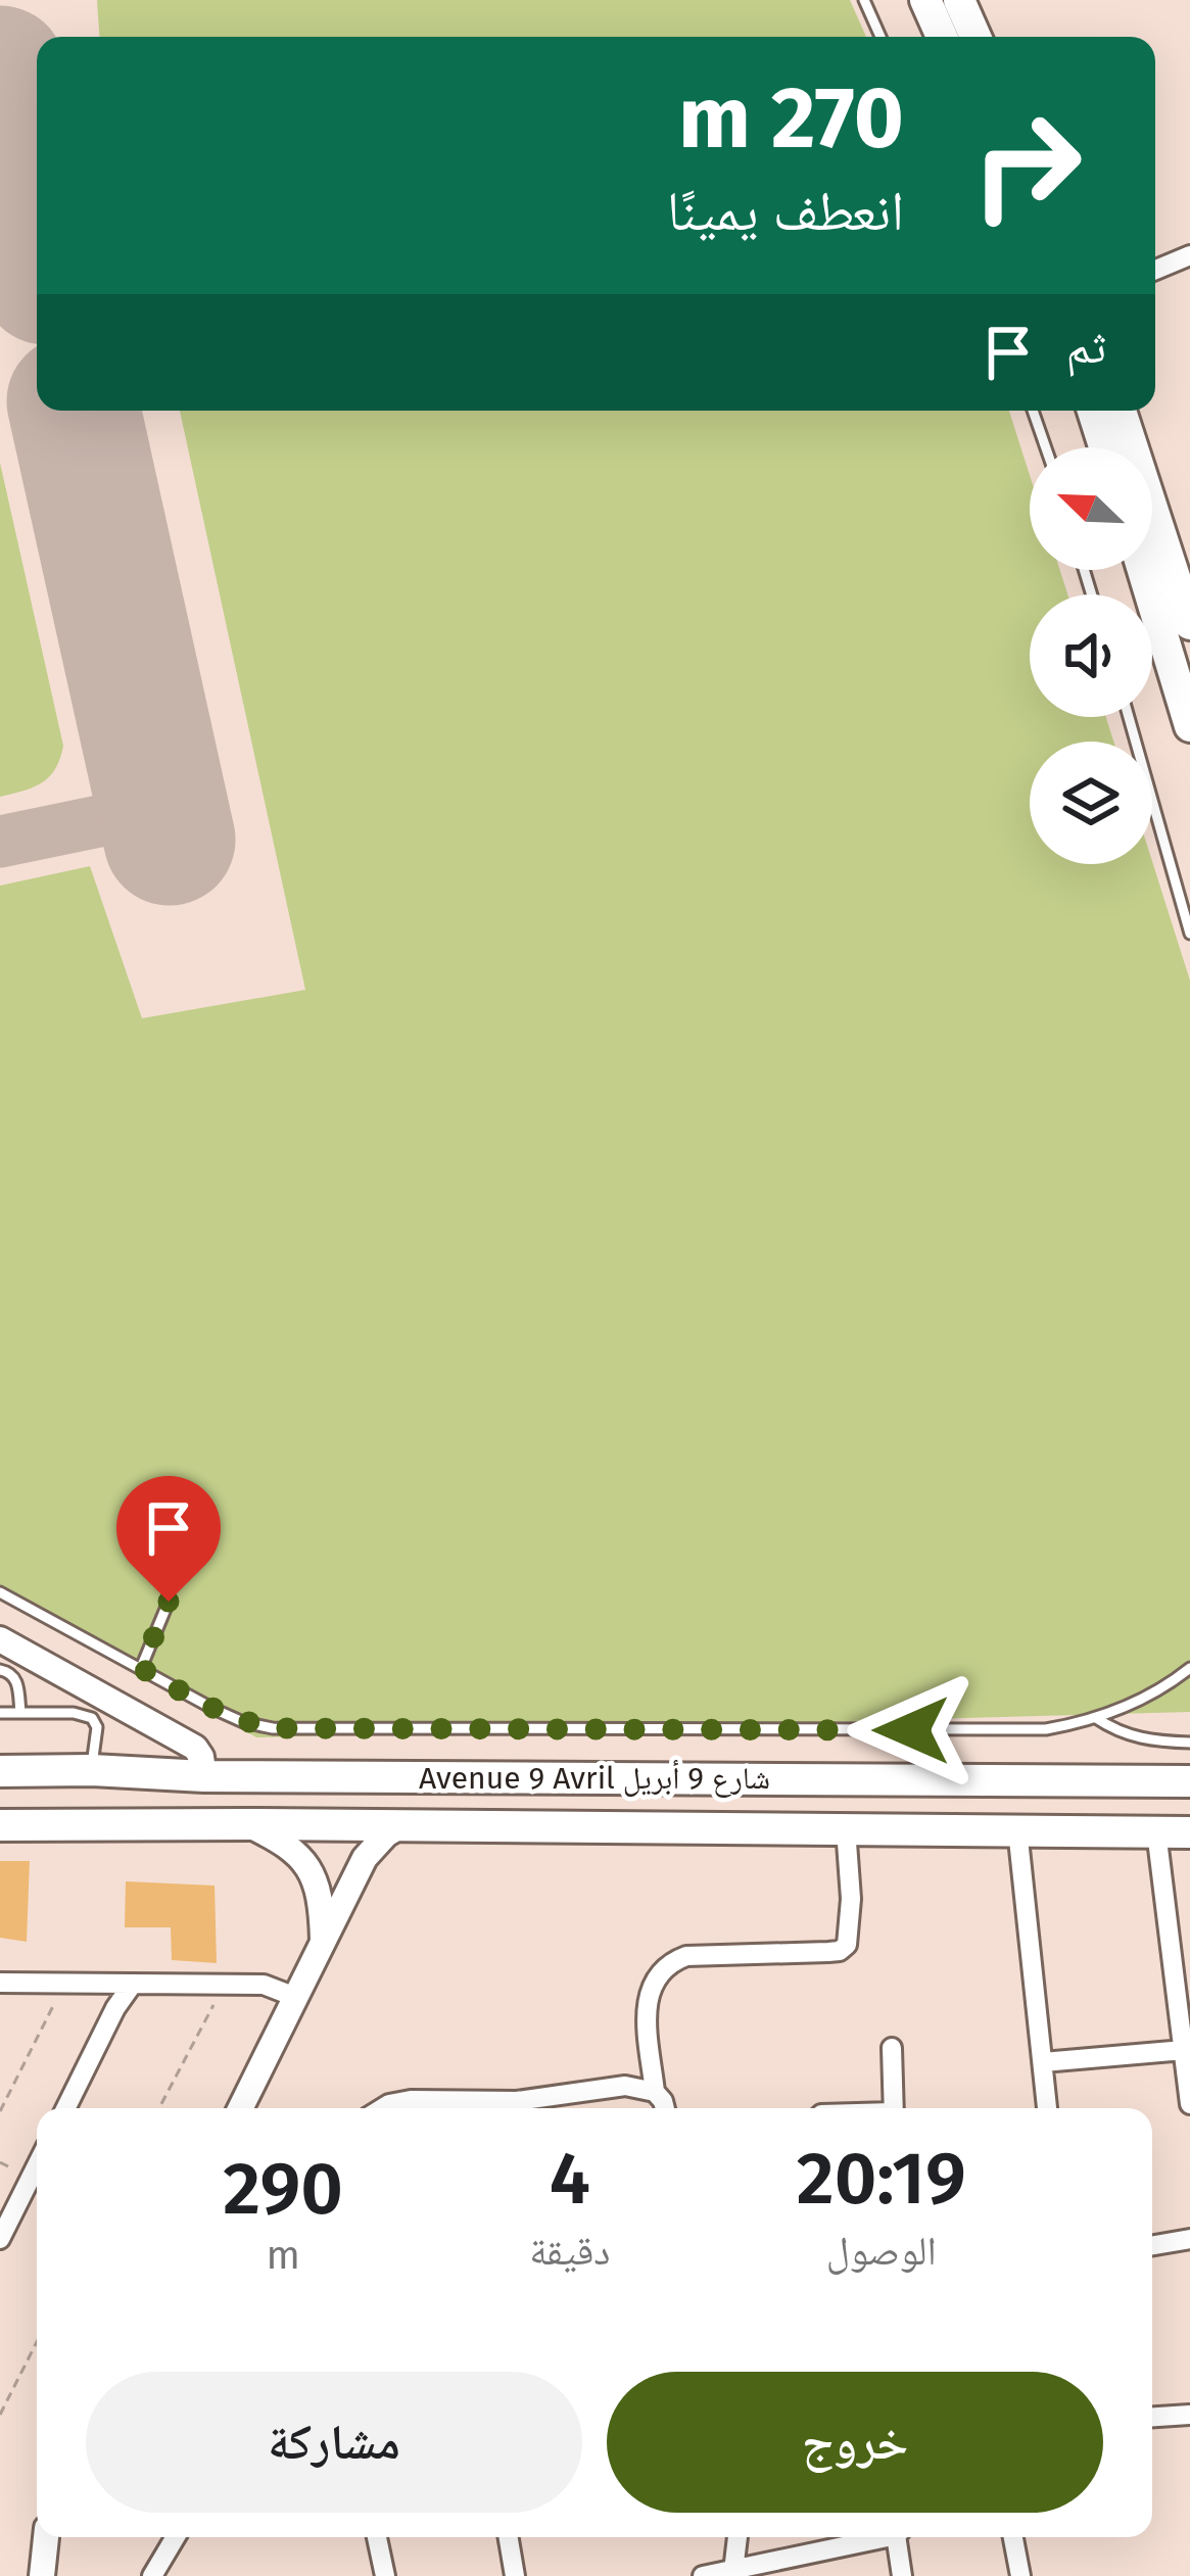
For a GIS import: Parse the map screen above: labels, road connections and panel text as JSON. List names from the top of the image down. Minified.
{"streets":{"main road":["Avenue 9 Avril شارع 9 أبريل"]},"north":"top left","page":{"turn":["270 m","انعطف يمينًا"],"then":"ثم","eta":["20:19","الوصول","4","دقيقة","290","m"],"buttons":["خروج","مشاركة"]}}
